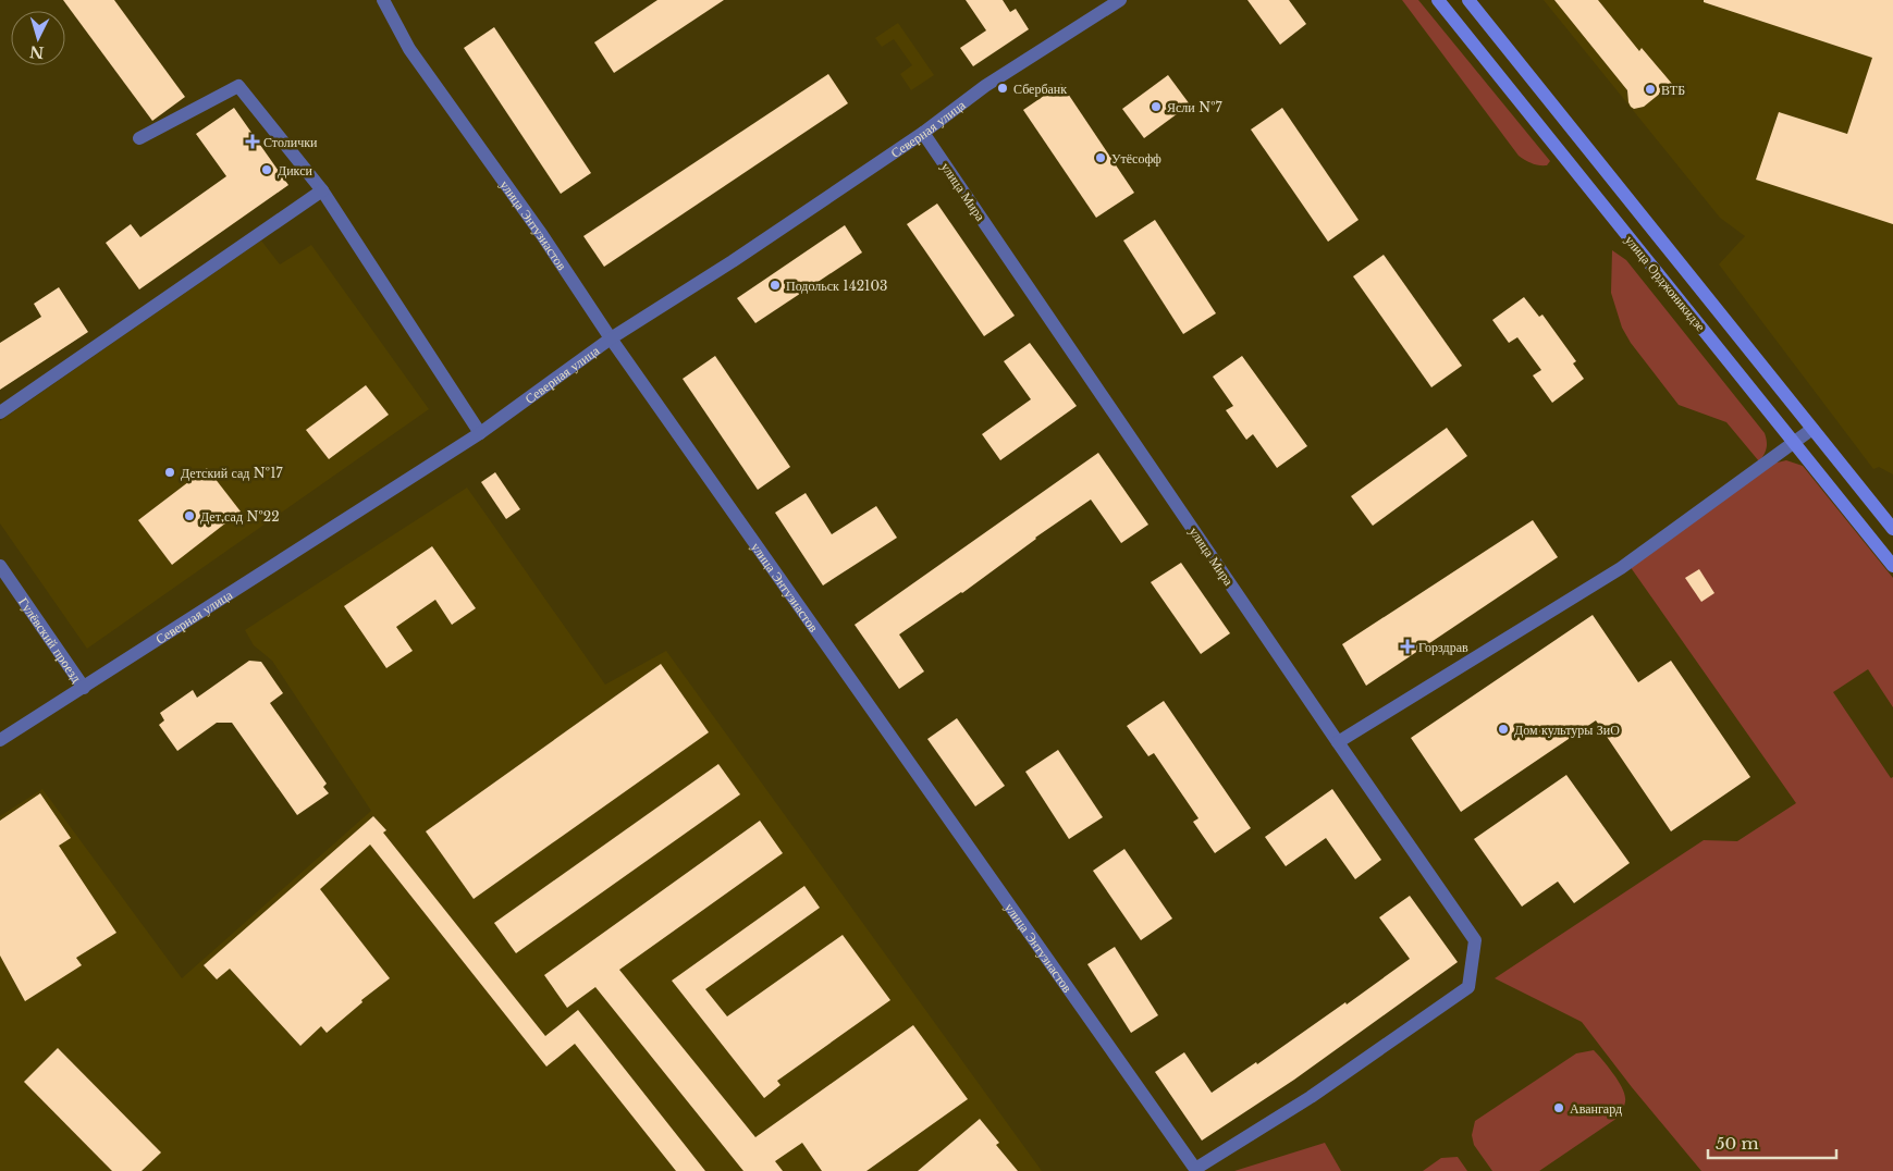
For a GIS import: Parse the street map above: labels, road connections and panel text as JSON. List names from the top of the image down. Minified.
{"streets":{"main road":["улица Орджоникидзе"],"street":["Северная улица","улица Мира","улица Энтузиастов","Гулёвский проезд"]},"crossings":[["Северная улица","улица Мира"],["Северная улица","улица Энтузиастов"],["Северная улица","Гулёвский проезд"],["улица Мира","улица Энтузиастов"]],"places":{"other":["Сбербанк","ВТБ","Ясли №7","Утёсофф","Дикси","Подольск 142103","Детский сад №17","Дет.сад №22","Дом культуры ЗиО","Авангард"],"health":["Столички","Горздрав"]},"scale_bar":"50 m","north":"bottom"}
